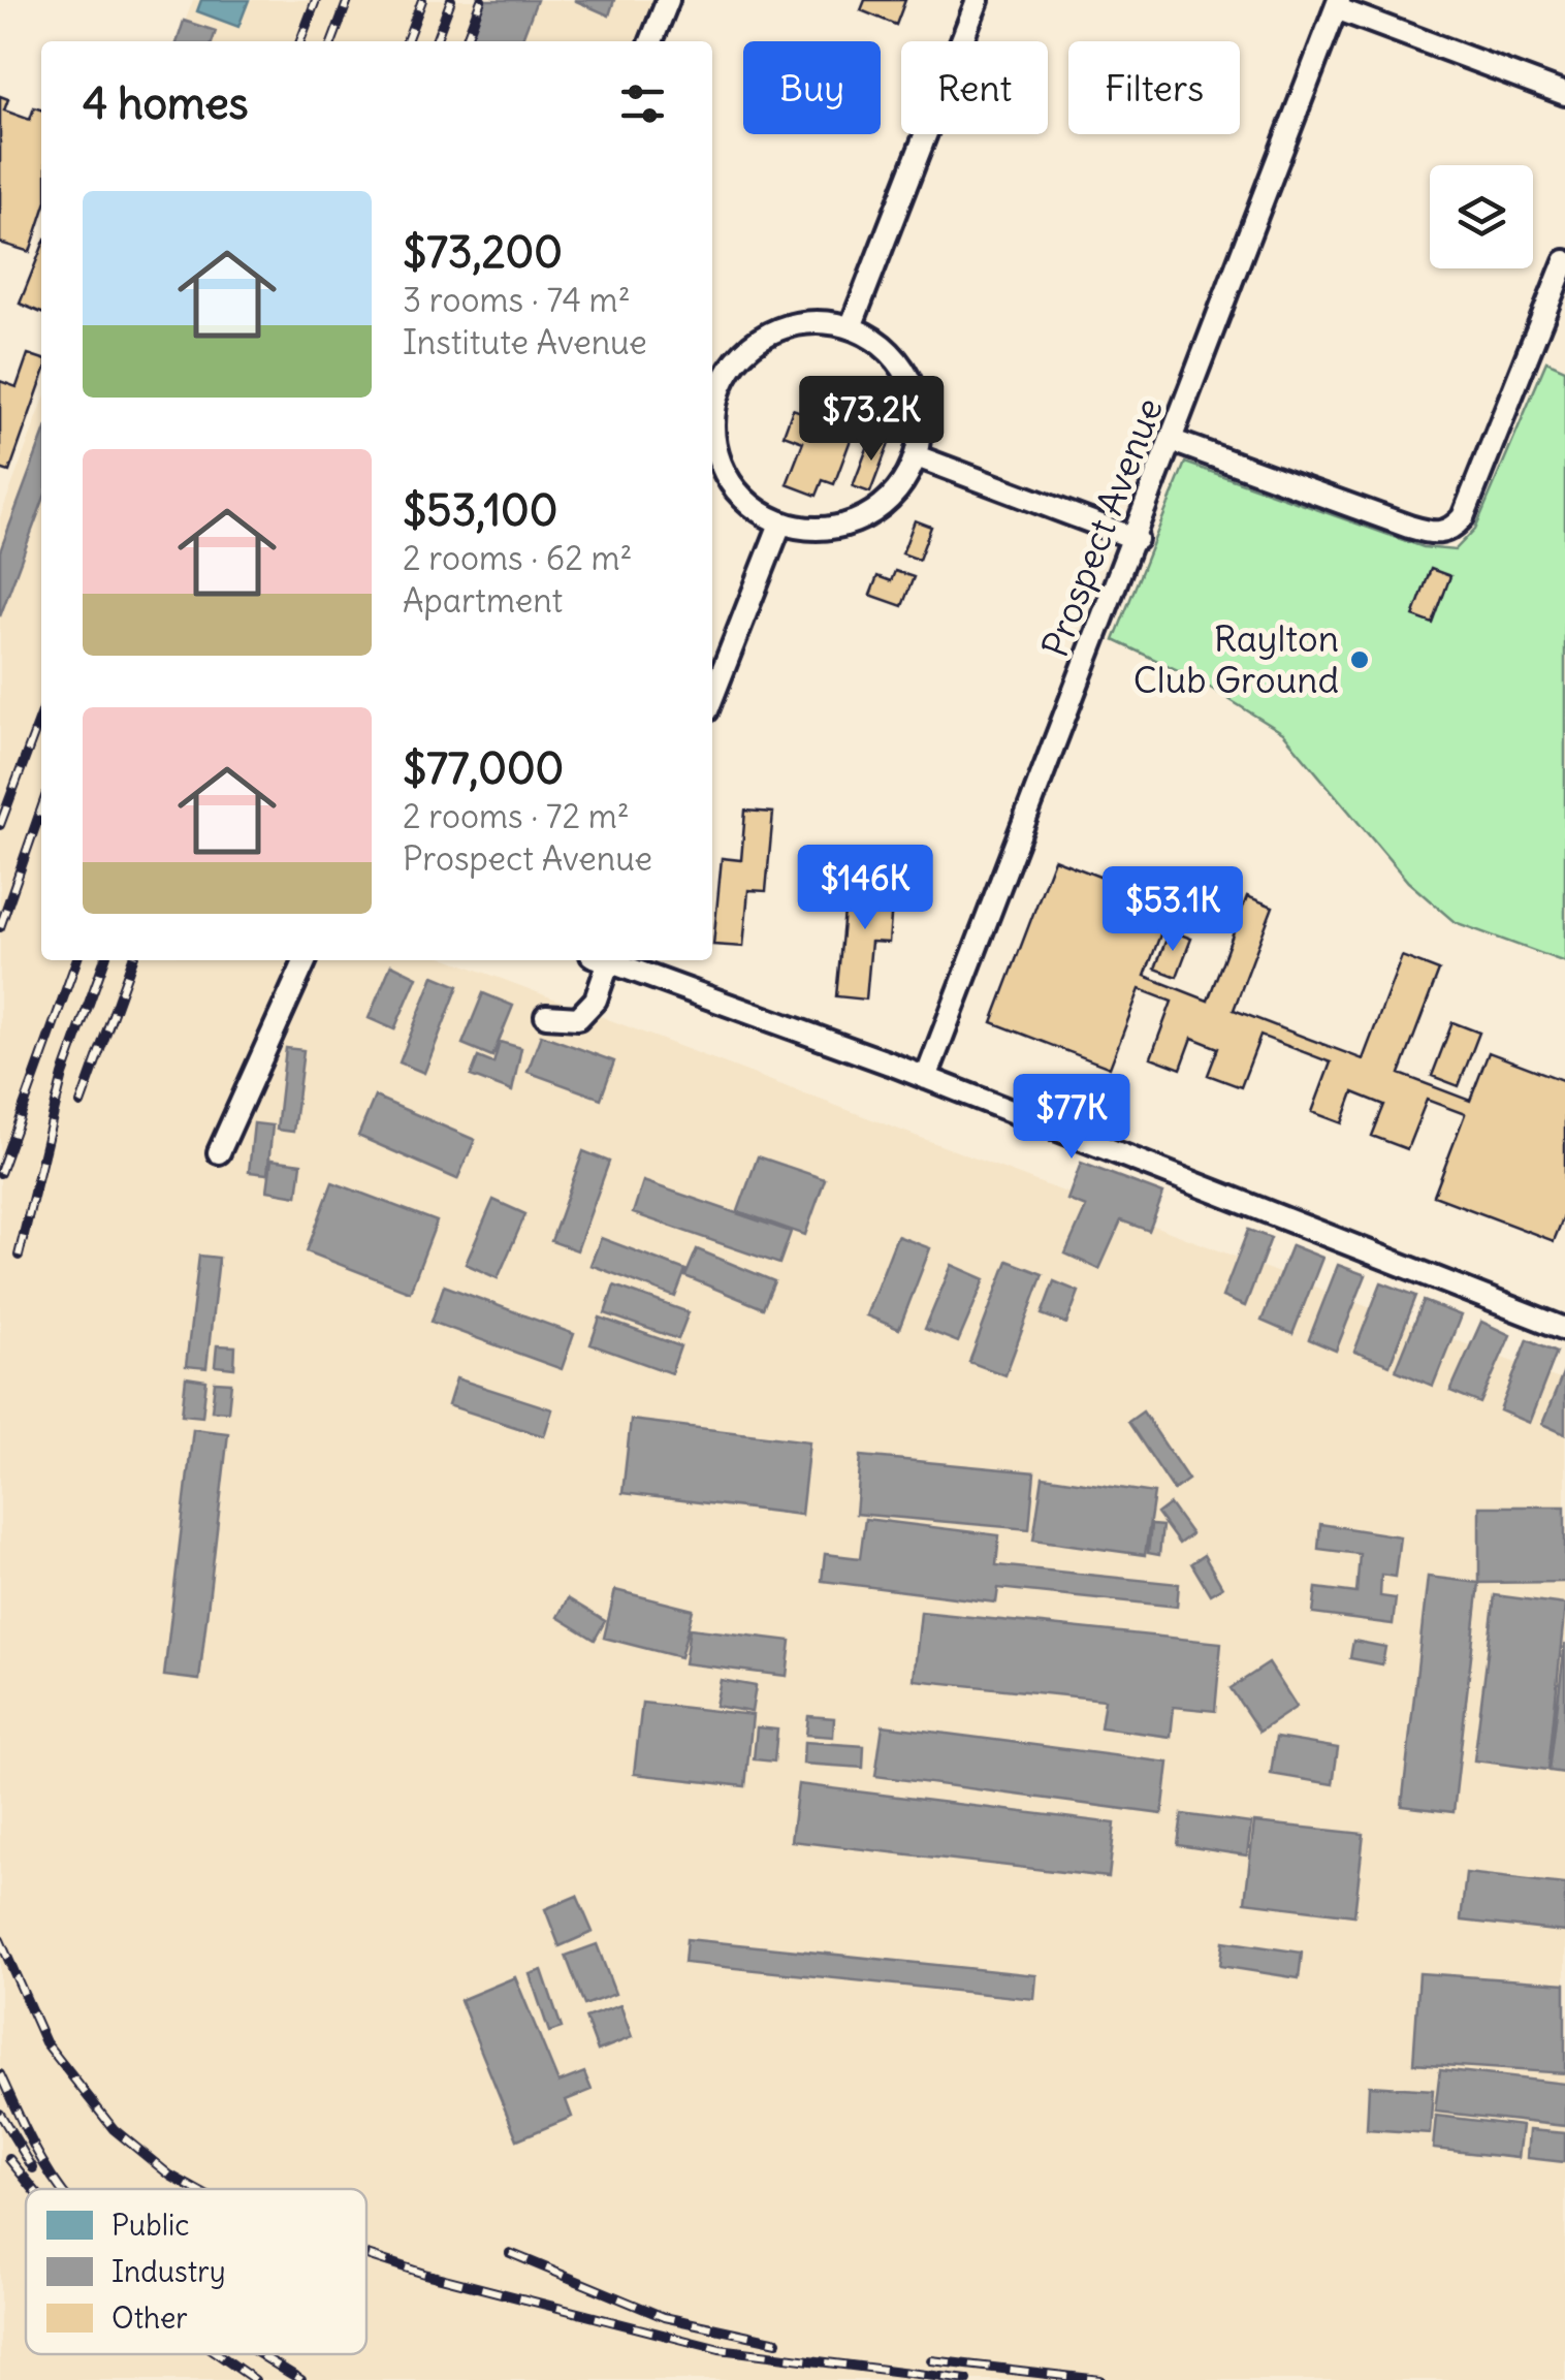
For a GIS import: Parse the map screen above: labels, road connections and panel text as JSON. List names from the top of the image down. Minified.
{"streets":{"street":["Prospect Avenue"]},"places":["Raylton Club Ground"],"legend":["Public","Industry","Other"],"page":{"chip":["Buy","Rent","Filters"],"heading":"4 homes","list":[{"name":"$73,200","note":"3 rooms · 74 m² · Institute Avenue"},{"name":"$53,100","note":"2 rooms · 62 m² · Apartment"},{"name":"$77,000","note":"2 rooms · 72 m² · Prospect Avenue"}],"price":["$73.2K","$146K","$53.1K","$77K"]}}
